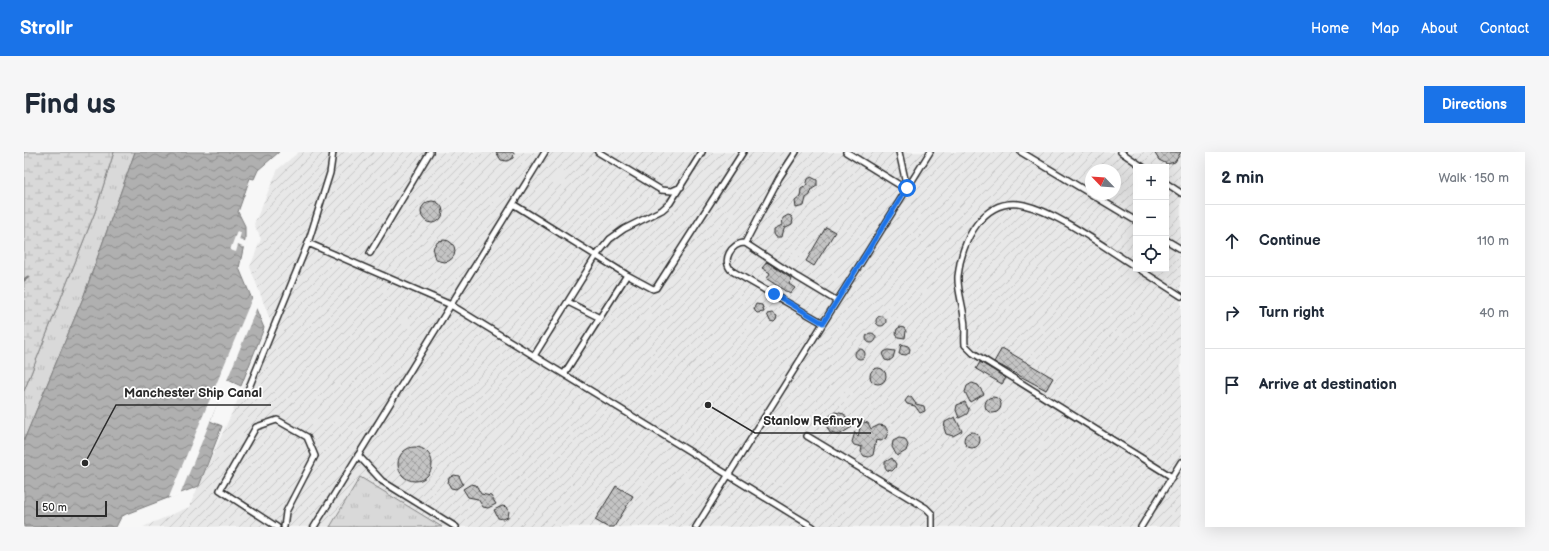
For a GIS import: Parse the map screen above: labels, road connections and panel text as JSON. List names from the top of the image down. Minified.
{"places":["Stanlow Refinery","Manchester Ship Canal"],"scale_bar":"50 m","north":"top left","page":{"header":"Strollr","nav":["Home","Map","About","Contact"],"buttons":"Directions","title":"Find us","heading":["2 min","Walk · 150 m"],"map_buttons":["+","−"],"list":[["Continue","110 m"],["Turn right","40 m"],"Arrive at destination"],"scale":"50 m"}}
